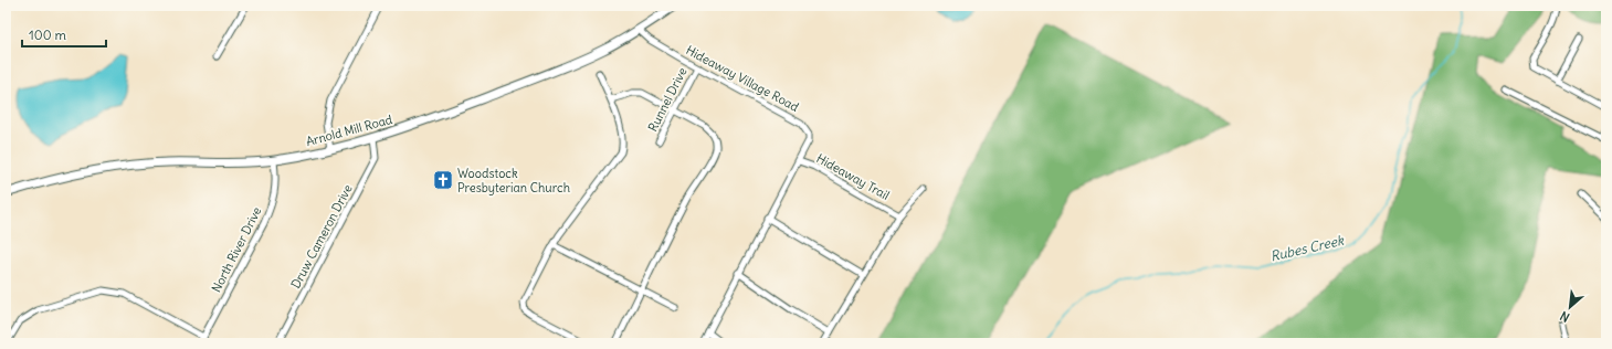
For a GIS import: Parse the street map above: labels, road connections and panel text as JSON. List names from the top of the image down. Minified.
{"streets":{"main road":["Arnold Mill Road"],"street":["Hideaway Village Road","Runnel Drive","Hideaway Trail","Druw Cameron Drive","North River Drive"]},"crossings":[["Hideaway Village Road","Runnel Drive"],["Hideaway Village Road","Arnold Mill Road"],["Hideaway Village Road","Hideaway Trail"],["Arnold Mill Road","Druw Cameron Drive"],["Arnold Mill Road","North River Drive"]],"water":["Rubes Creek"],"places":{"church":["Woodstock Presbyterian Church"]},"scale_bar":"100 m","north":"bottom left"}
